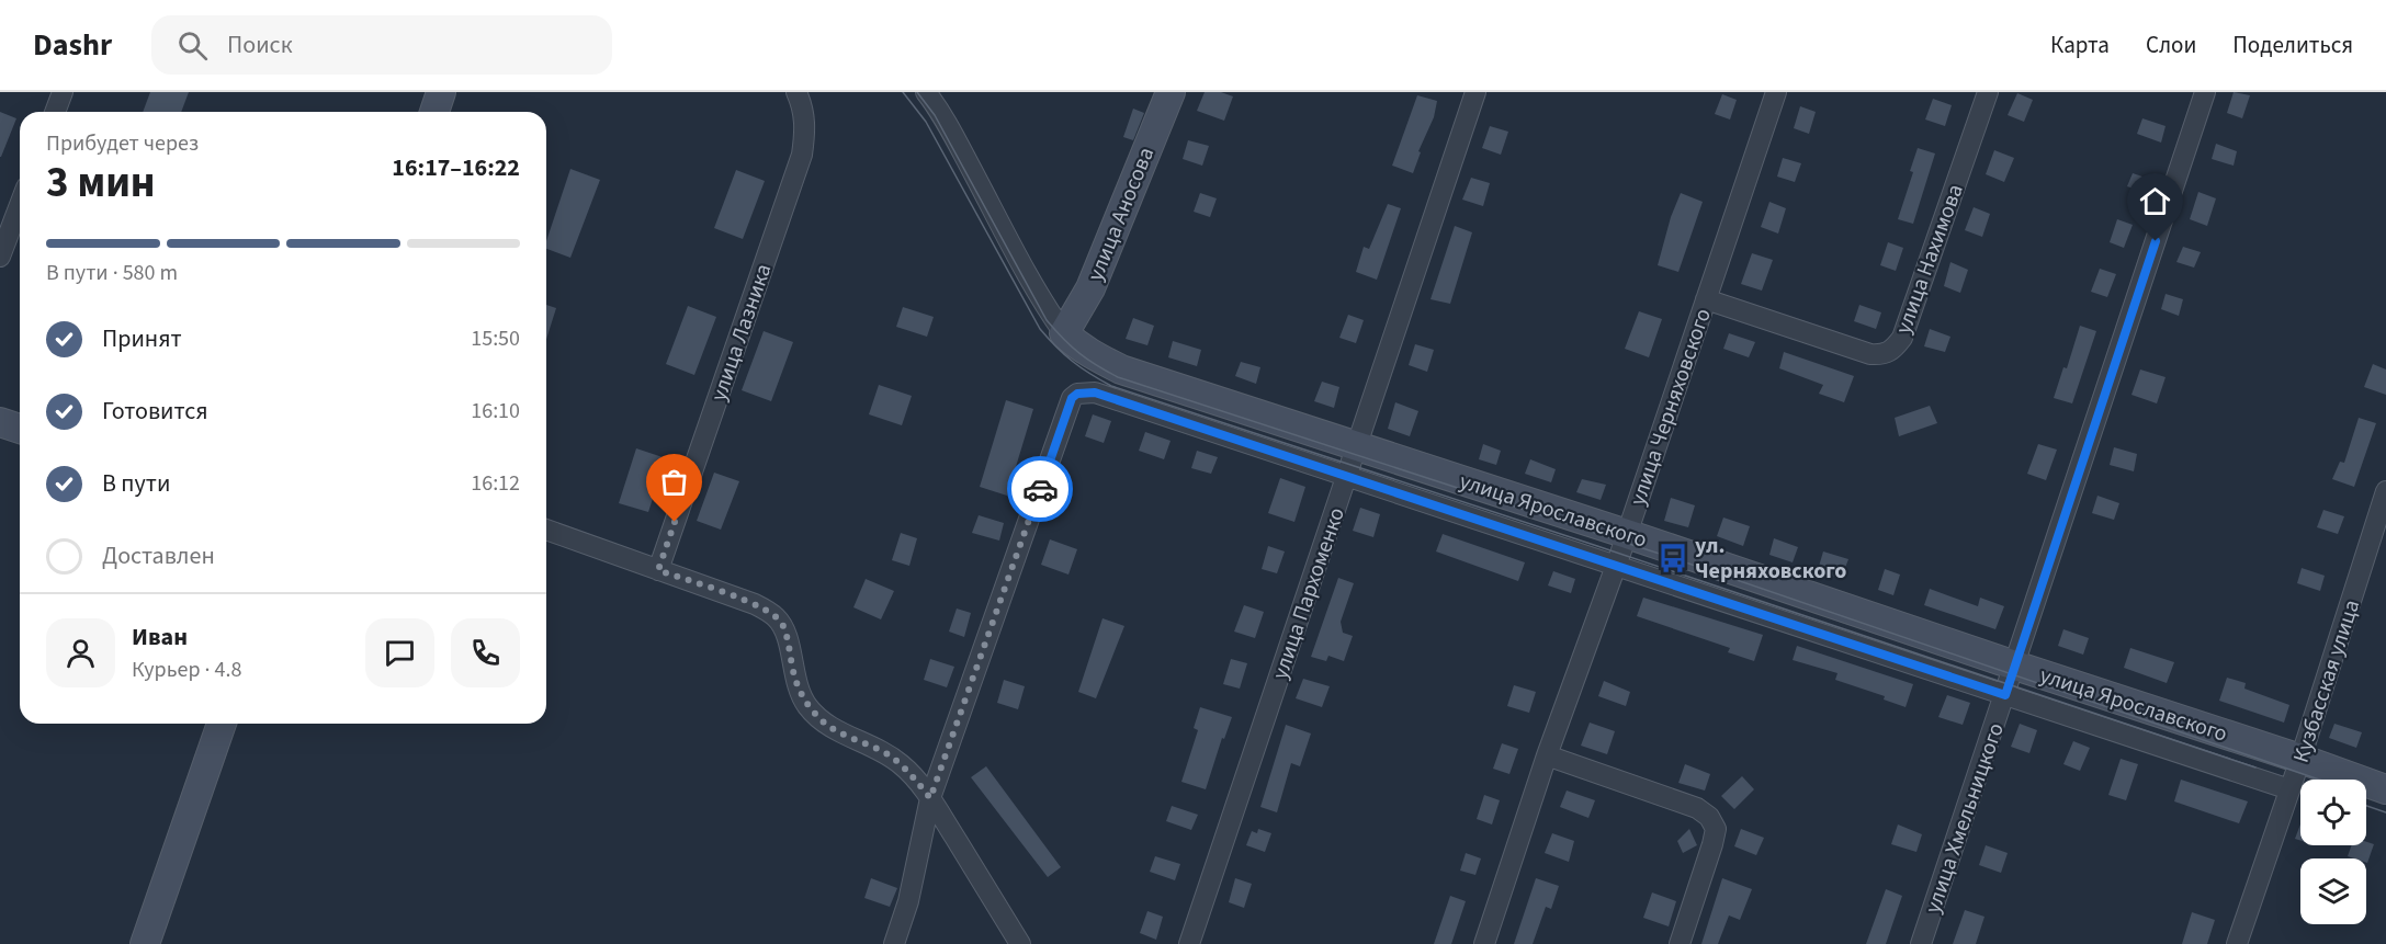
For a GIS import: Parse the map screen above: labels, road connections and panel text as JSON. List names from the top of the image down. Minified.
{"streets":{"street":["улица Аносова","улица Нахимова","улица Лазника","улица Черняховского","улица Ярославского","улица Пархоменко","Кузбасская улица","улица Хмельницкого"]},"crossings":[["улица Аносова","улица Ярославского"],["улица Нахимова","улица Черняховского"],["улица Черняховского","улица Ярославского"],["улица Ярославского","улица Пархоменко"],["улица Ярославского","Кузбасская улица"],["улица Ярославского","улица Хмельницкого"]],"places":{"bus stop":["ул. Черняховского"]},"page":{"header":"Dashr","search":"Поиск","nav":["Карта","Слои","Поделиться"],"heading":["3 мин","Прибудет через","16:17–16:22"],"panel":["Иван","Курьер · 4.8"],"bar":"В пути · 580 m","list":[["Принят","15:50"],["Готовится","16:10"],["В пути","16:12"],"Доставлен"]}}
